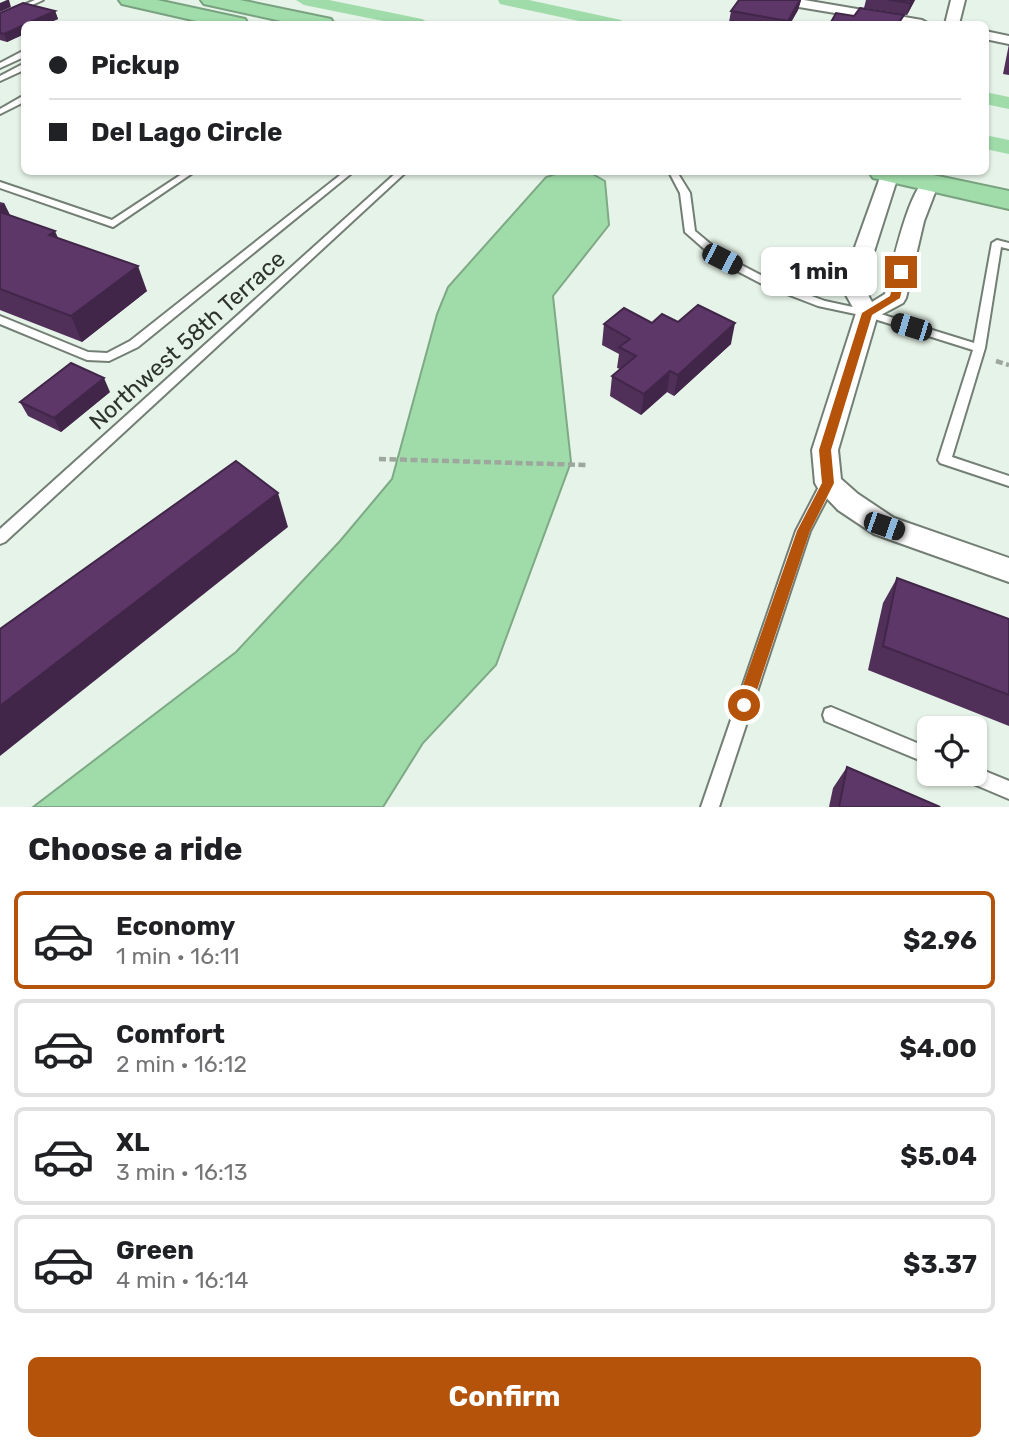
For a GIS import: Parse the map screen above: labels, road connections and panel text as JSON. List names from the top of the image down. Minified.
{"streets":{"lane":["Northwest 58th Terrace"]},"page":{"banner":["Pickup","Del Lago Circle"],"bubble":"1 min","heading":"Choose a ride","list":[{"name":"Economy","note":"1 min · 16:11","value":"$2.96"},{"name":"Comfort","note":"2 min · 16:12","value":"$4.00"},{"name":"XL","note":"3 min · 16:13","value":"$5.04"},{"name":"Green","note":"4 min · 16:14","value":"$3.37"}],"buttons":"Confirm"}}
